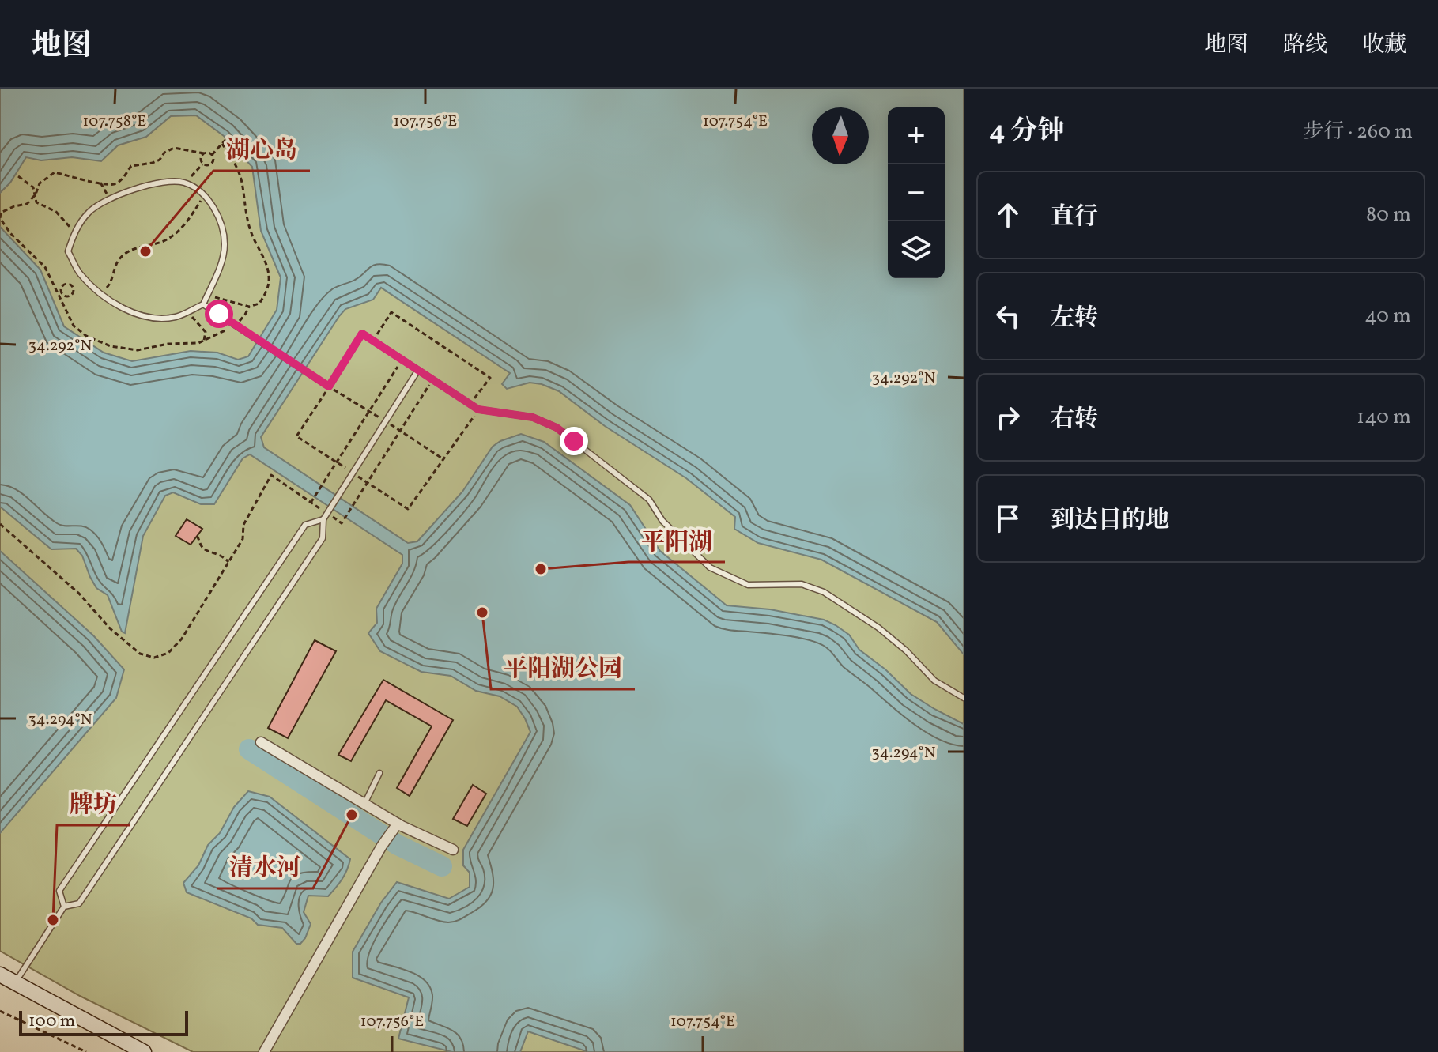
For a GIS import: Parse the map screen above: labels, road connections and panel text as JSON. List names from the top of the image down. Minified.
{"places":["湖心岛","平阳湖","平阳湖公园","清水河","牌坊"],"scale_bar":"100 m","north":"bottom","page":{"header":"地图","nav":["地图","路线","收藏"],"heading":["4 分钟","步行 · 260 m"],"map_buttons":["+","−"],"list":[["直行","80 m"],["左转","40 m"],["右转","140 m"],"到达目的地"],"scale":"100 m"},"coordinates":["107.758°E","107.756°E","107.754°E","34.292°N","34.294°N"]}
